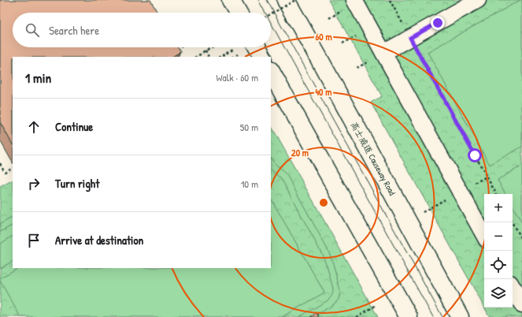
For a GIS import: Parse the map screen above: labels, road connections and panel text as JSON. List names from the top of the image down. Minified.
{"streets":{"main road":["高士威道 Causeway Road"]},"page":{"search":"Search here","heading":["1 min","Walk · 60 m"],"list":[["Continue","50 m"],["Turn right","10 m"],"Arrive at destination"],"map_buttons":["+","−"]},"rings":["60 m","40 m","20 m"]}
